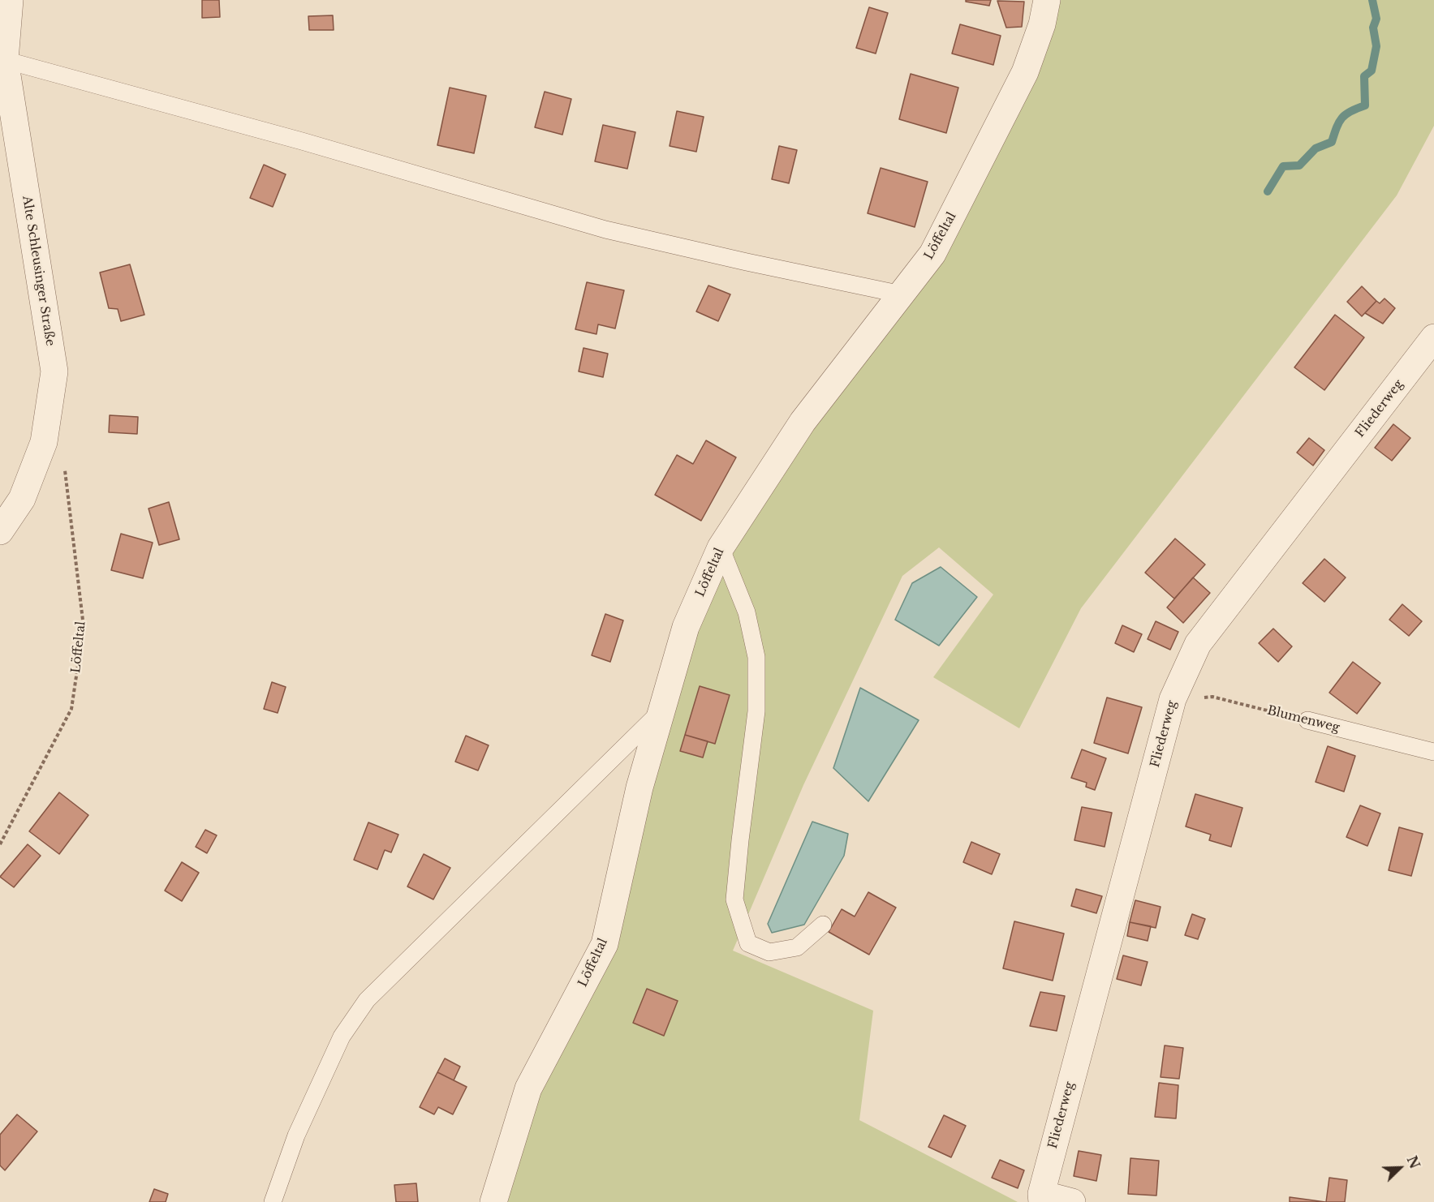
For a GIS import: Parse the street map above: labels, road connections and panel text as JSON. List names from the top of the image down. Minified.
{"streets":{"street":["Löffeltal","Alte Schleusinger Straße","Fliederweg"],"lane":["Blumenweg"]},"crossings":[["Löffeltal","Alte Schleusinger Straße"],["Fliederweg","Blumenweg"]],"north":"top right"}
